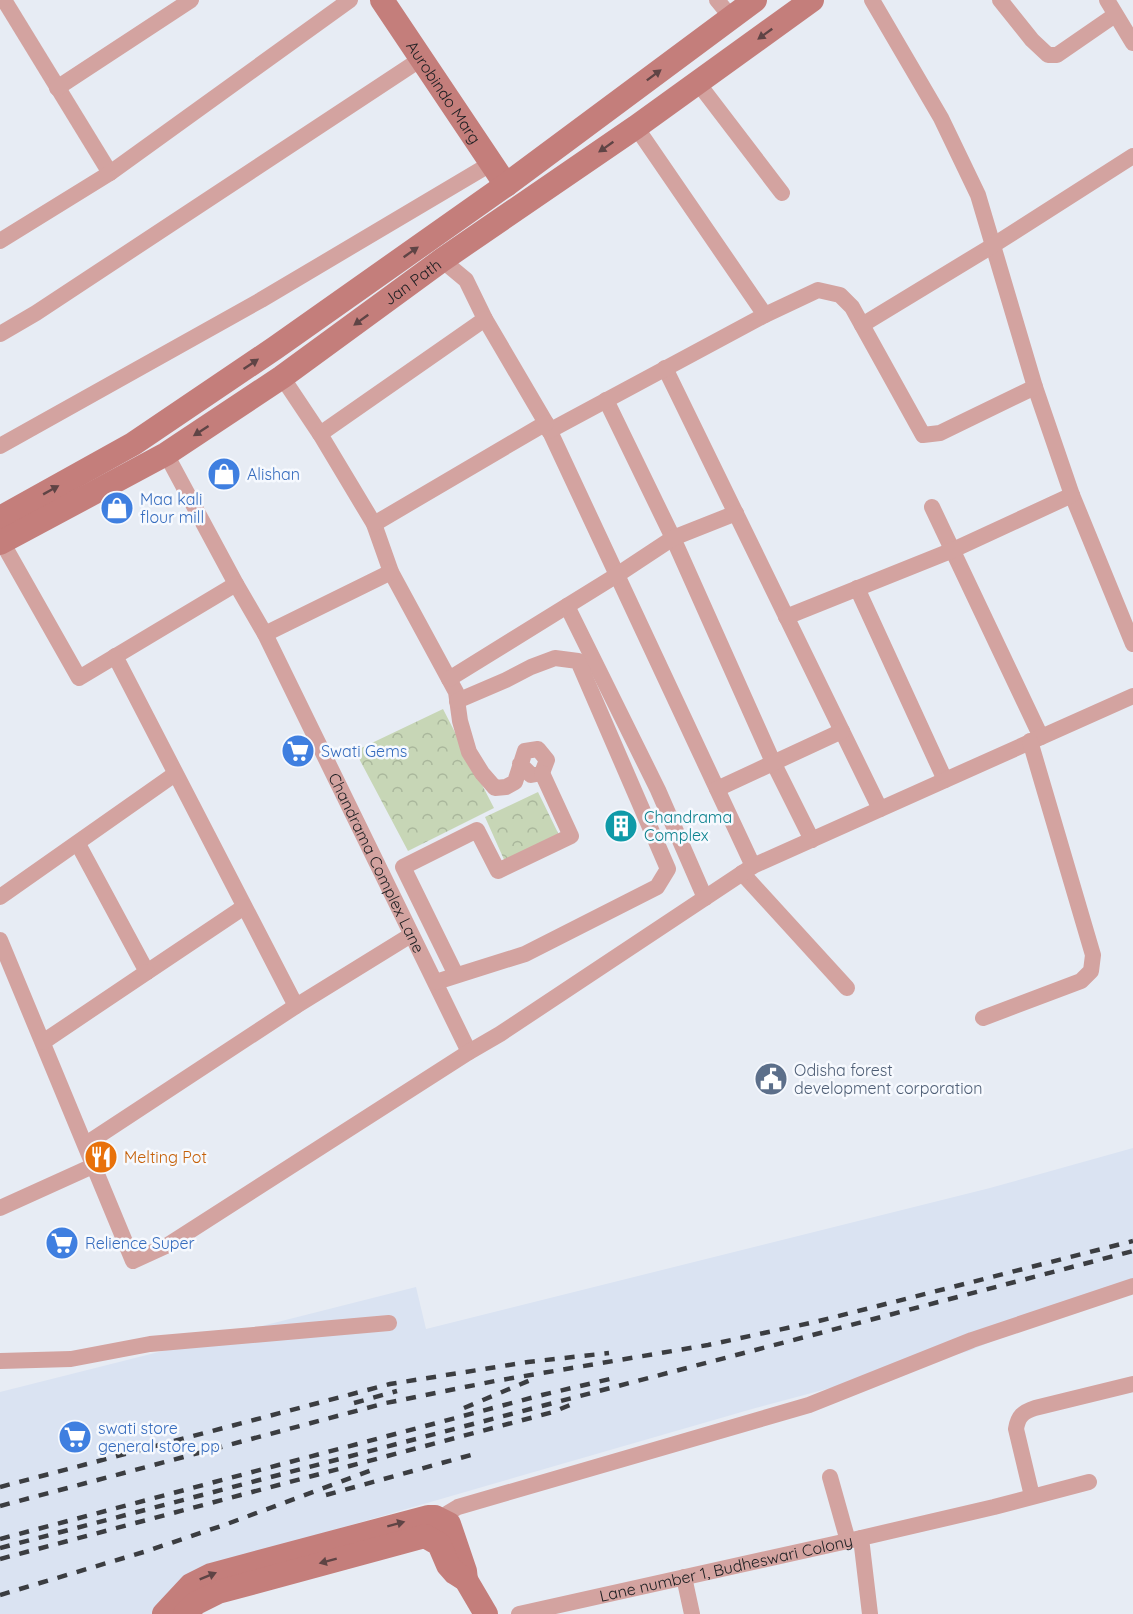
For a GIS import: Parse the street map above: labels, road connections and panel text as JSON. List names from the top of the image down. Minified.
{"streets":{"main road":["Aurobindo Marg","Jan Path"],"street":["Chandrama Complex Lane","Lane number 1, Budheswari Colony"]},"crossings":[["Aurobindo Marg","Jan Path"],["Jan Path","Chandrama Complex Lane"]],"places":{"shop":["Alishan","Maa kali flour mill"],"supermarket":["Swati Gems","Relience Super","swati store general store pp"],"building":["Chandrama Complex"],"public building":["Odisha forest development corporation"],"restaurant":["Melting Pot"]}}
